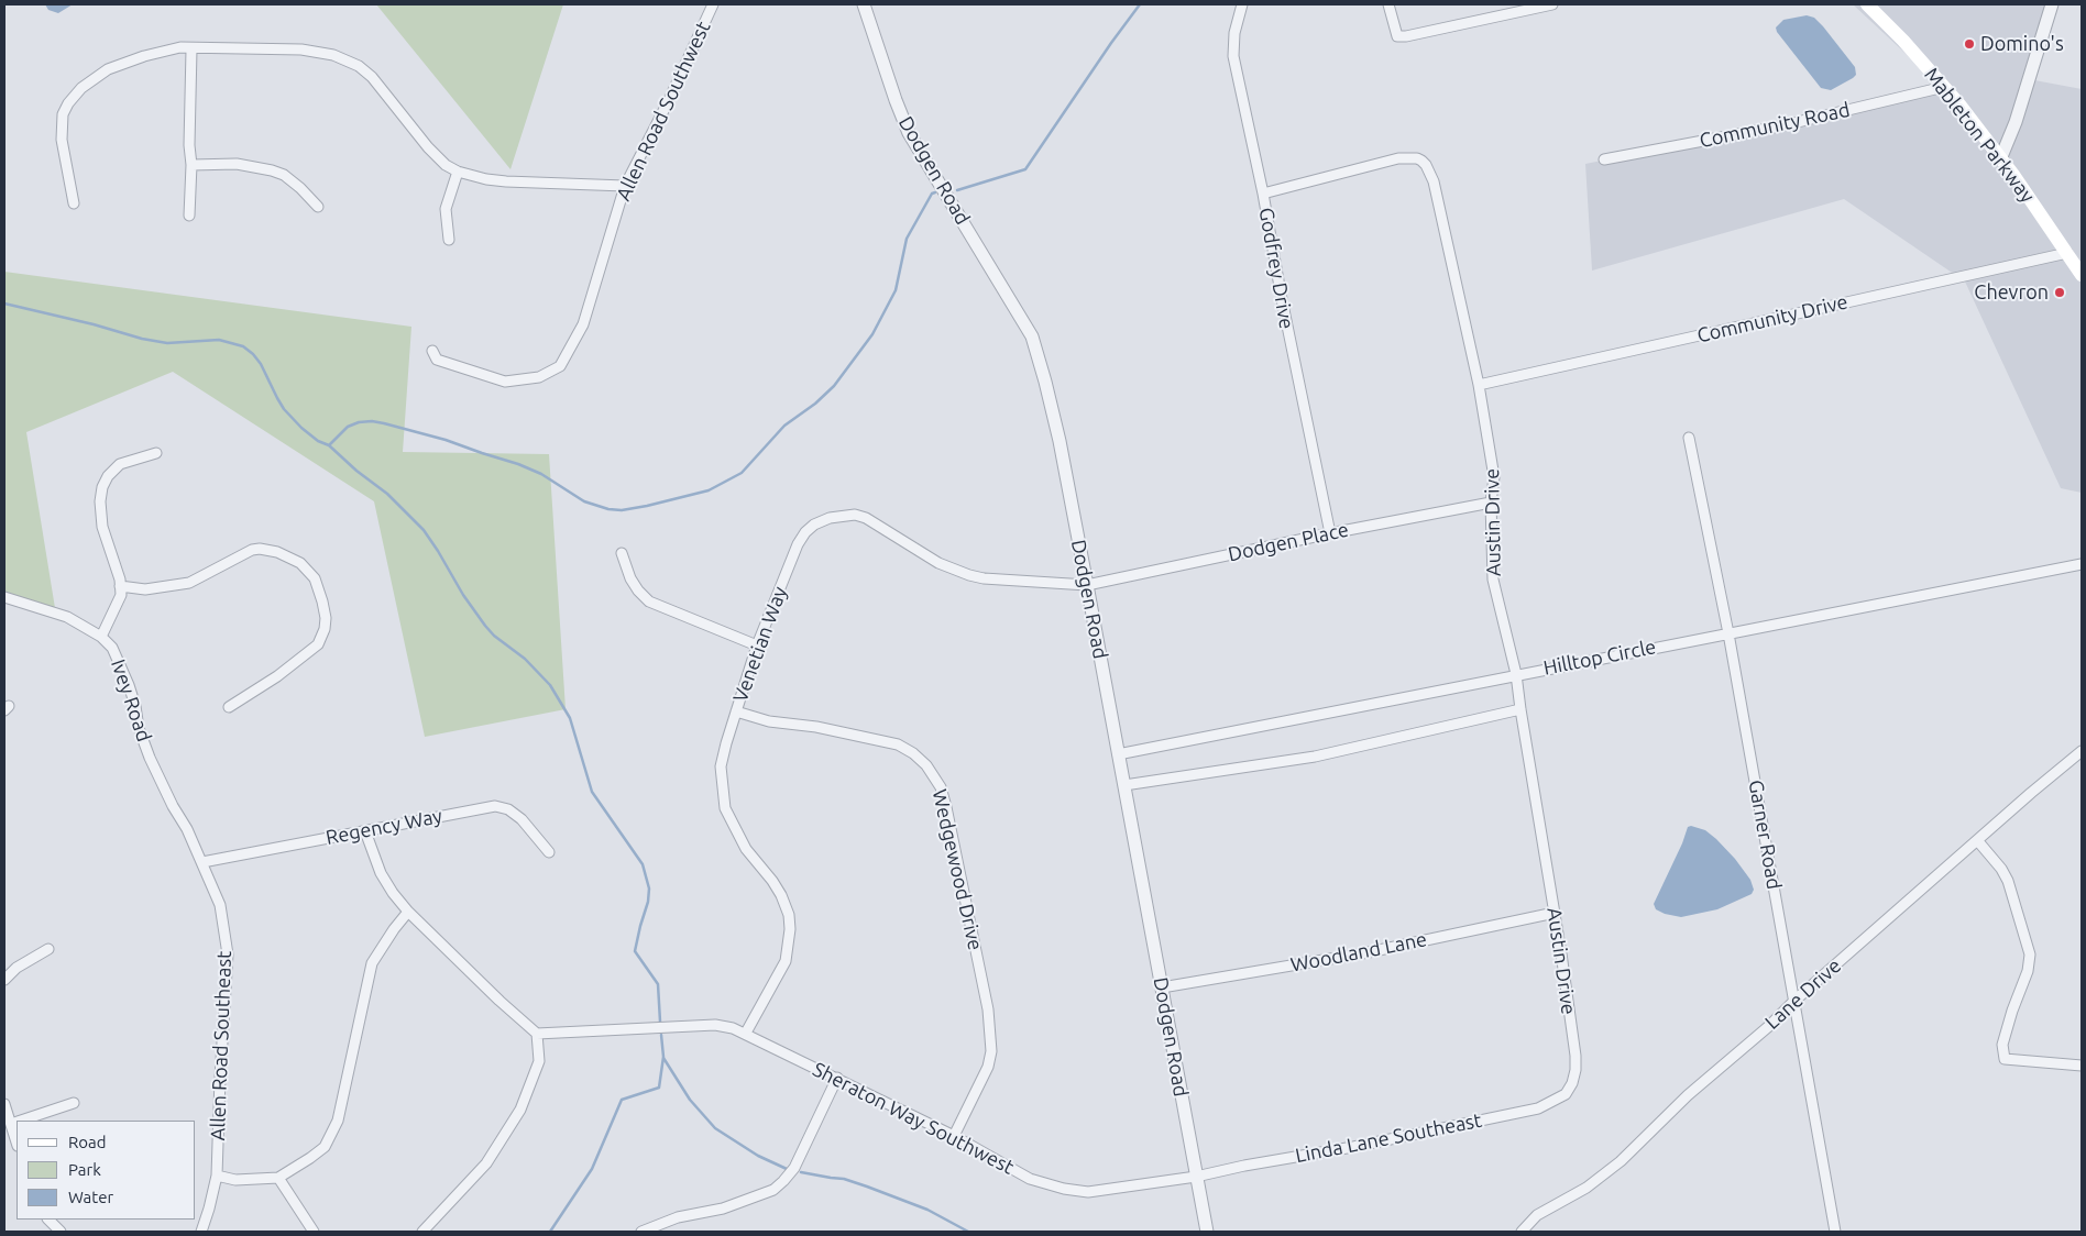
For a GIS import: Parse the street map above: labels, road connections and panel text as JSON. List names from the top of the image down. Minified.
{"streets":{"main road":["Mableton Parkway"],"street":["Allen Road Southwest","Community Road","Dodgen Road","Godfrey Drive","Community Drive","Austin Drive","Dodgen Place","Venetian Way","Hilltop Circle","Ivey Road","Regency Way","Garner Road","Wedgewood Drive","Woodland Lane","Lane Drive","Allen Road Southeast","Sheraton Way Southwest","Linda Lane Southeast"]},"crossings":[["Community Road","Mableton Parkway"],["Mableton Parkway","Community Drive"],["Dodgen Road","Dodgen Place"],["Dodgen Road","Venetian Way"],["Dodgen Road","Hilltop Circle"],["Dodgen Road","Woodland Lane"],["Dodgen Road","Sheraton Way Southwest"],["Dodgen Road","Linda Lane Southeast"],["Godfrey Drive","Austin Drive"],["Godfrey Drive","Dodgen Place"],["Community Drive","Austin Drive"],["Austin Drive","Dodgen Place"],["Austin Drive","Hilltop Circle"],["Austin Drive","Woodland Lane"],["Austin Drive","Linda Lane Southeast"],["Dodgen Place","Venetian Way"],["Venetian Way","Wedgewood Drive"],["Venetian Way","Sheraton Way Southwest"],["Hilltop Circle","Garner Road"],["Ivey Road","Regency Way"],["Ivey Road","Allen Road Southeast"],["Regency Way","Allen Road Southeast"],["Garner Road","Lane Drive"],["Wedgewood Drive","Sheraton Way Southwest"],["Sheraton Way Southwest","Linda Lane Southeast"]],"places":["Domino's","Chevron"],"legend":["Road","Park","Water"]}
